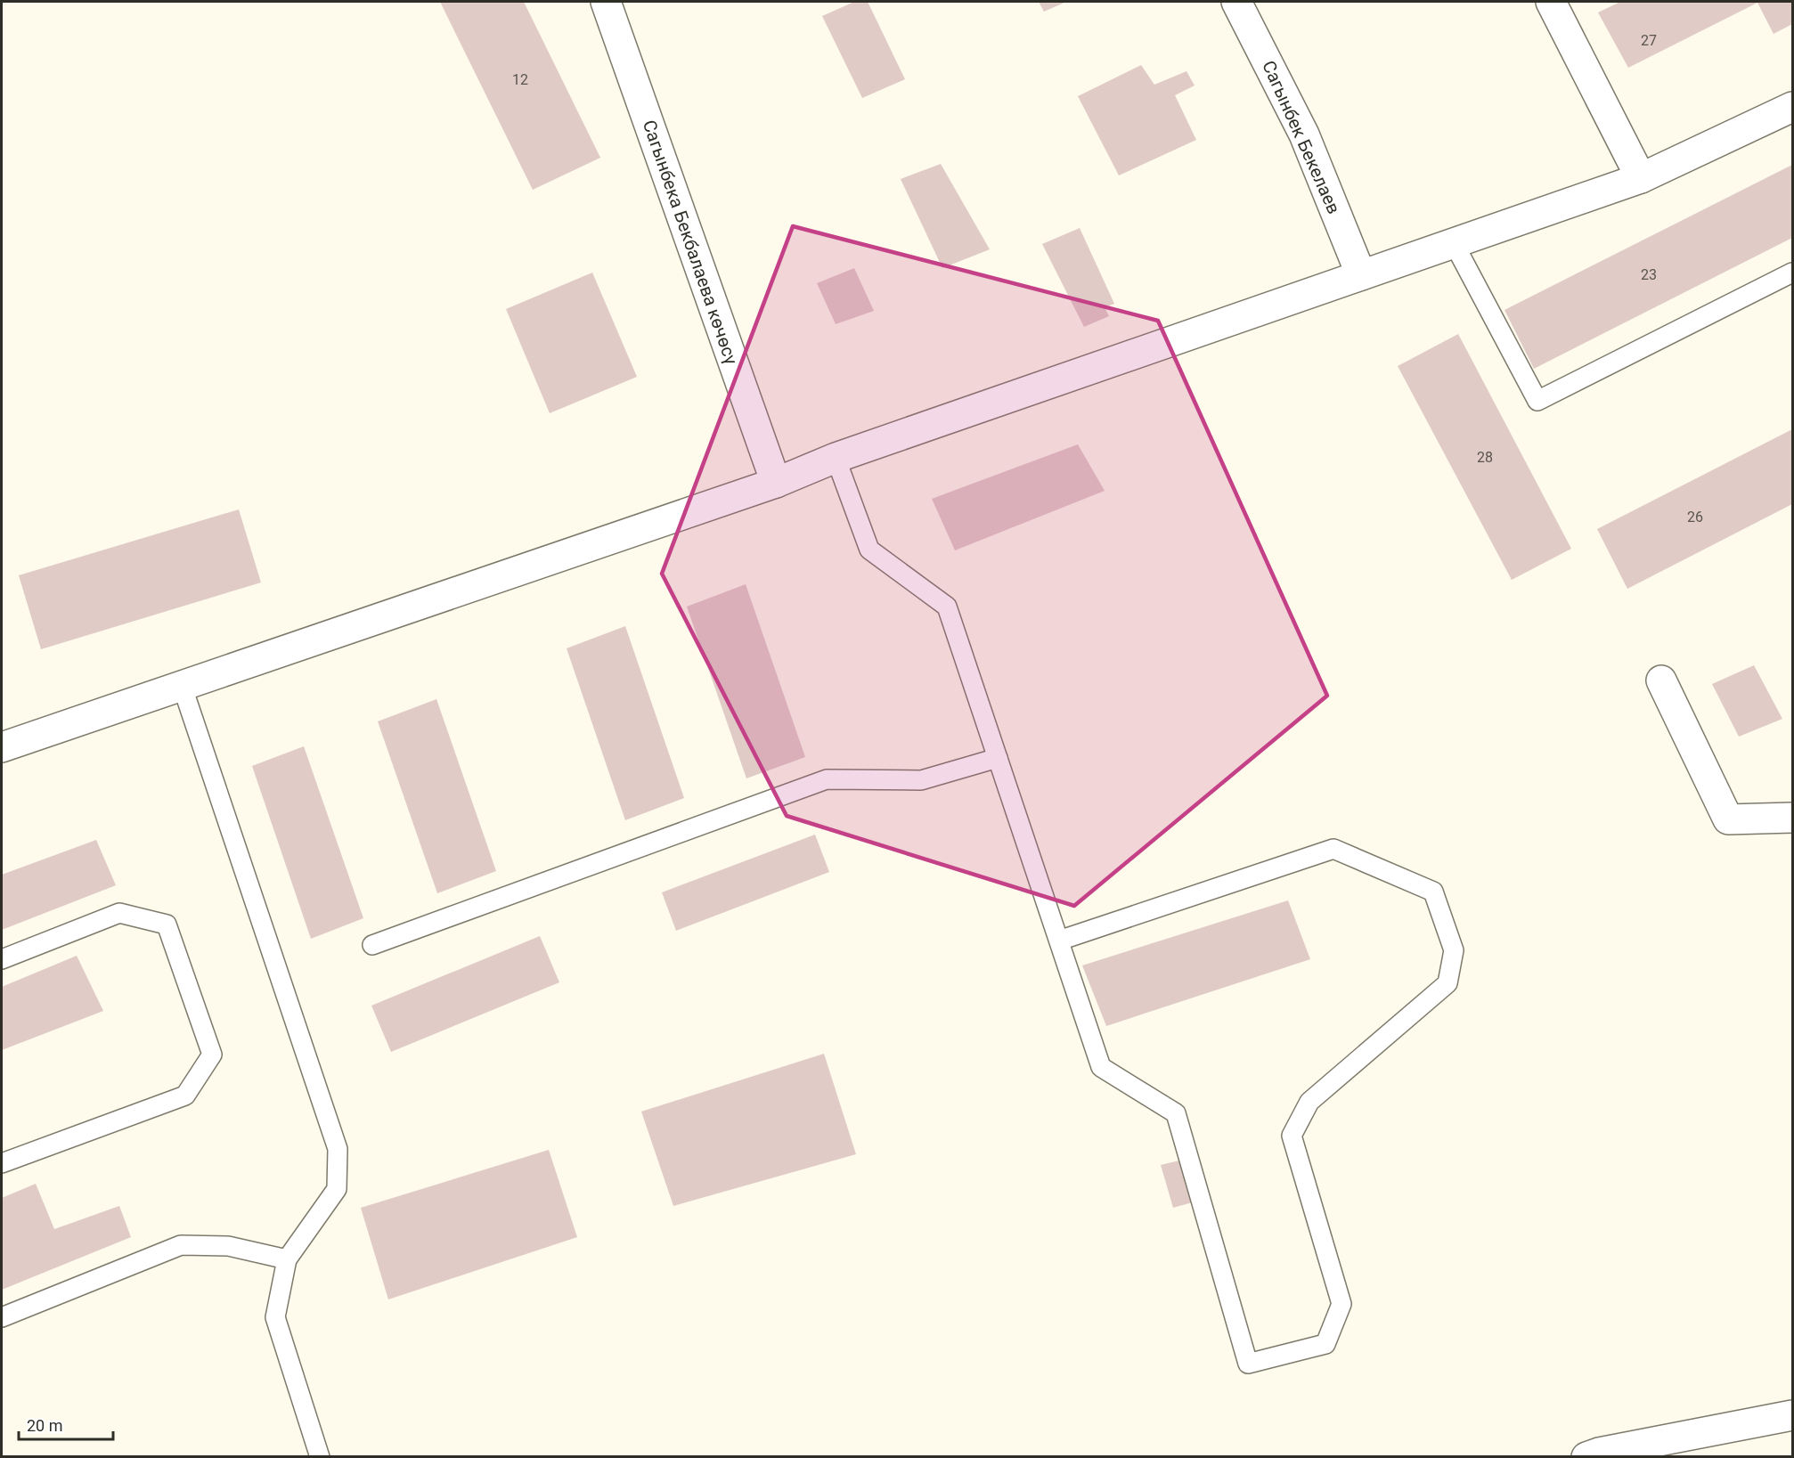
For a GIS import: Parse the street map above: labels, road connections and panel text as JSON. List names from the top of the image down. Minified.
{"streets":{"street":["Сагынбек Бекелаев","Сагынбека Бекбалаева көчөсү"]},"house_numbers":["27","12","23","28","26"],"scale_bar":"20 m"}
